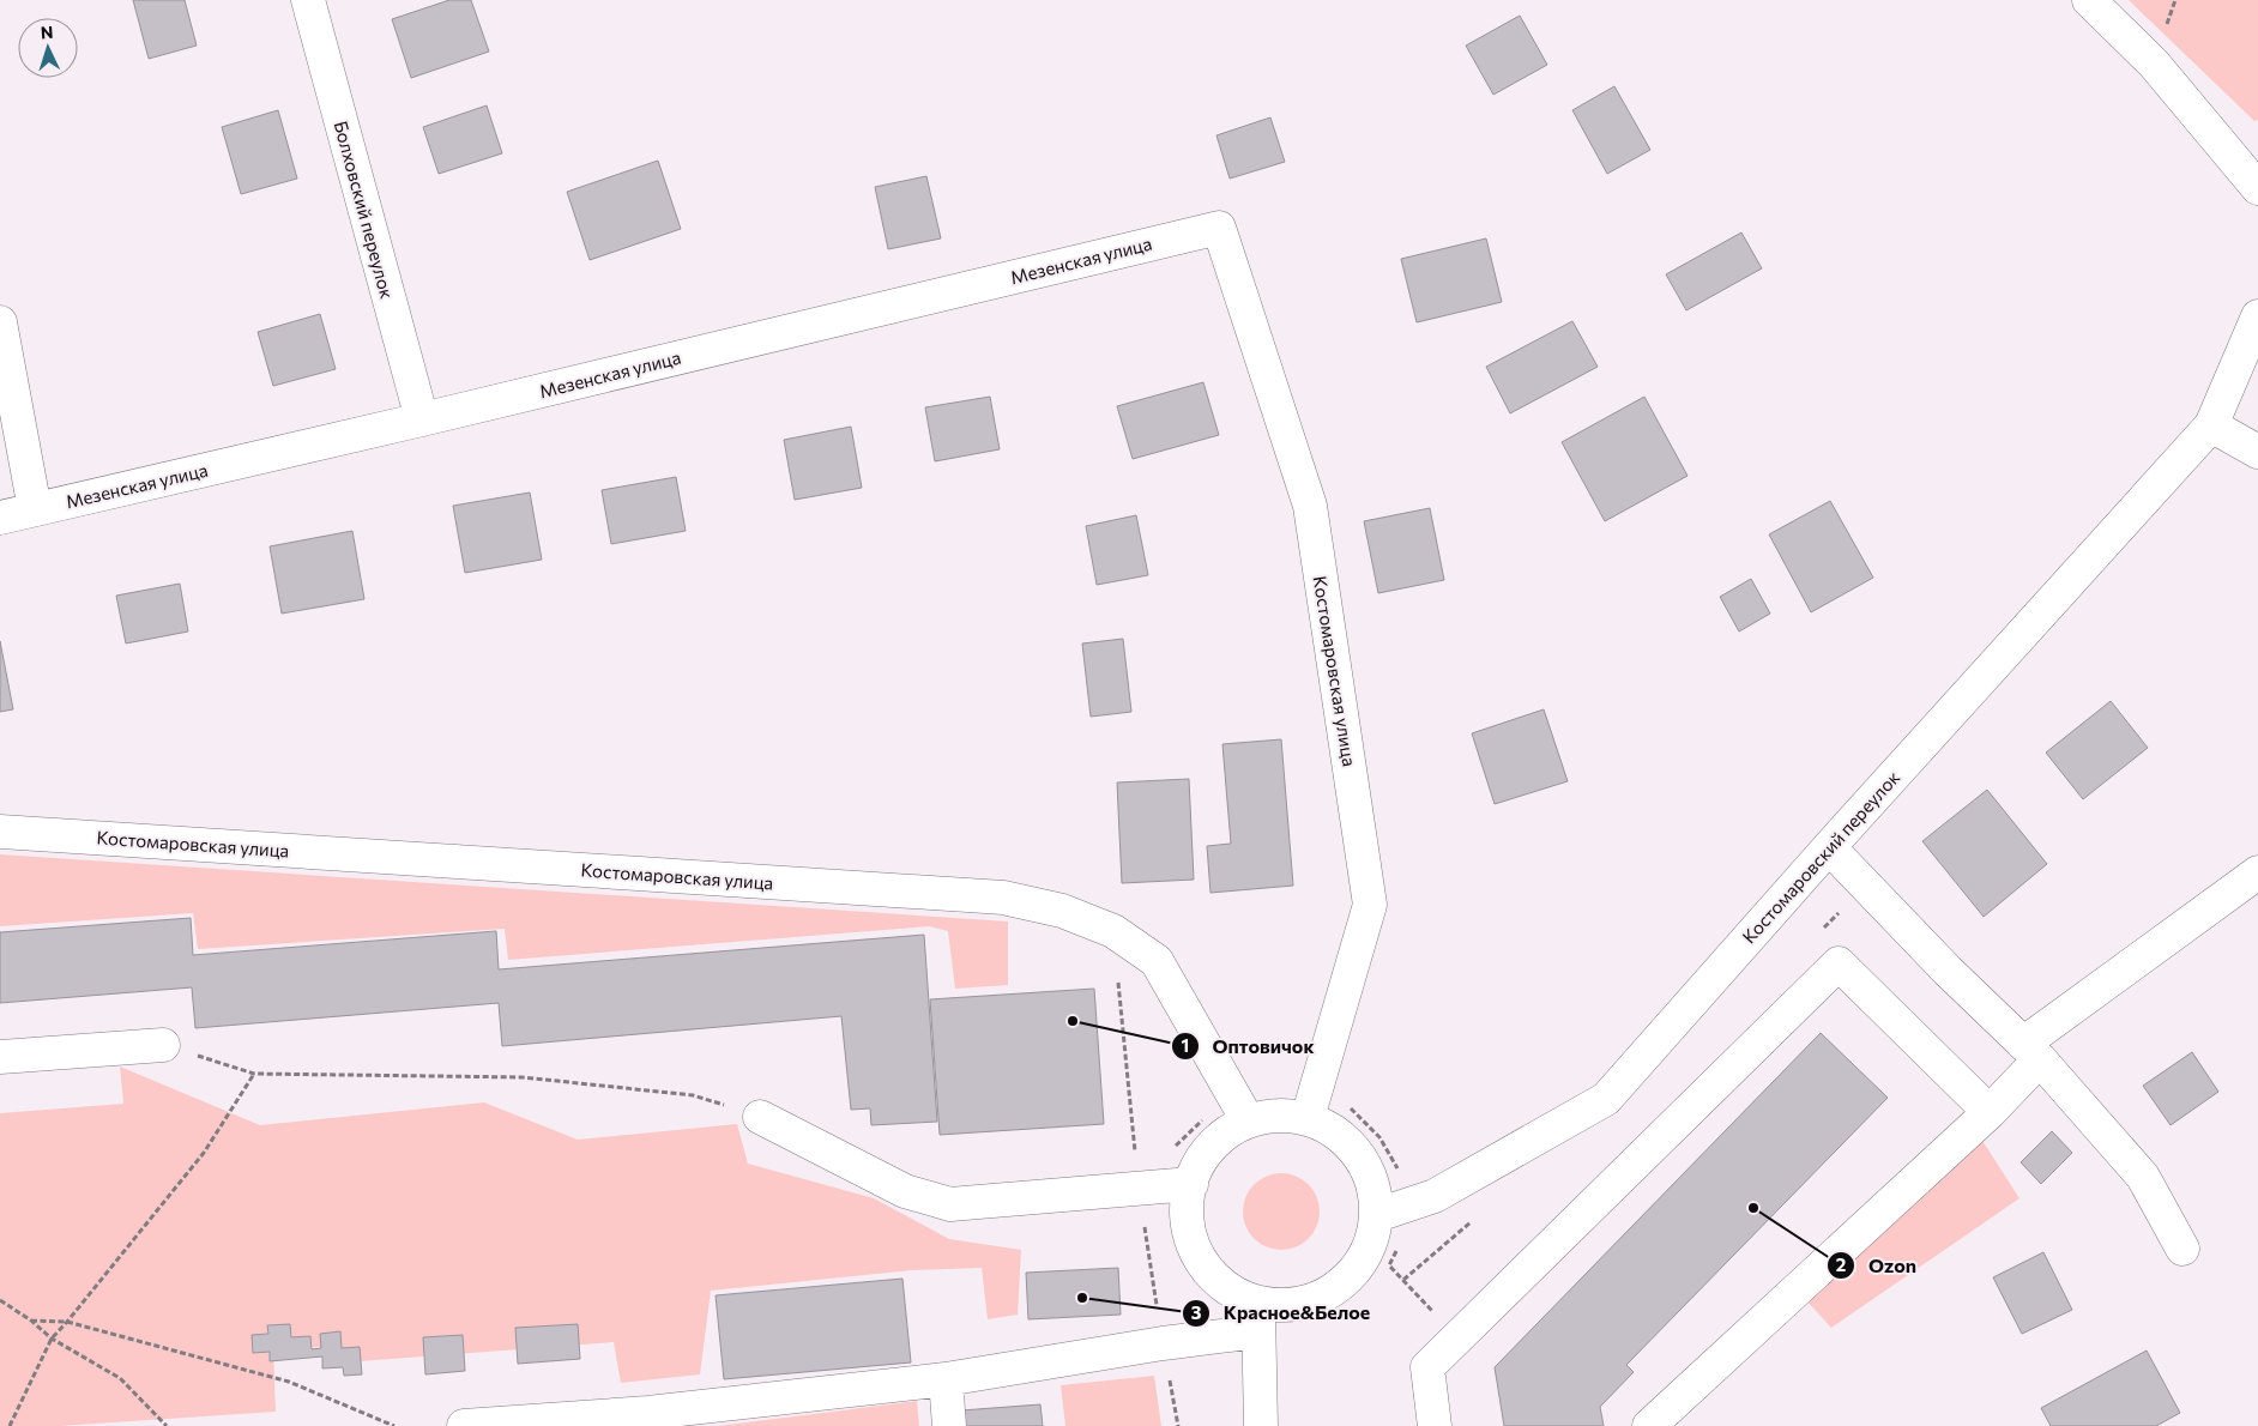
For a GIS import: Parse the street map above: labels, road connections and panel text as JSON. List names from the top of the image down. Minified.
{"streets":{"street":["Болховский переулок","Мезенская улица","Костомаровская улица","Костомаровский переулок"]},"crossings":[["Болховский переулок","Мезенская улица"],["Мезенская улица","Костомаровская улица"],["Костомаровская улица","Костомаровский переулок"]],"places":["Оптовичок","Ozon","Красное&Белое"],"north":"top"}
